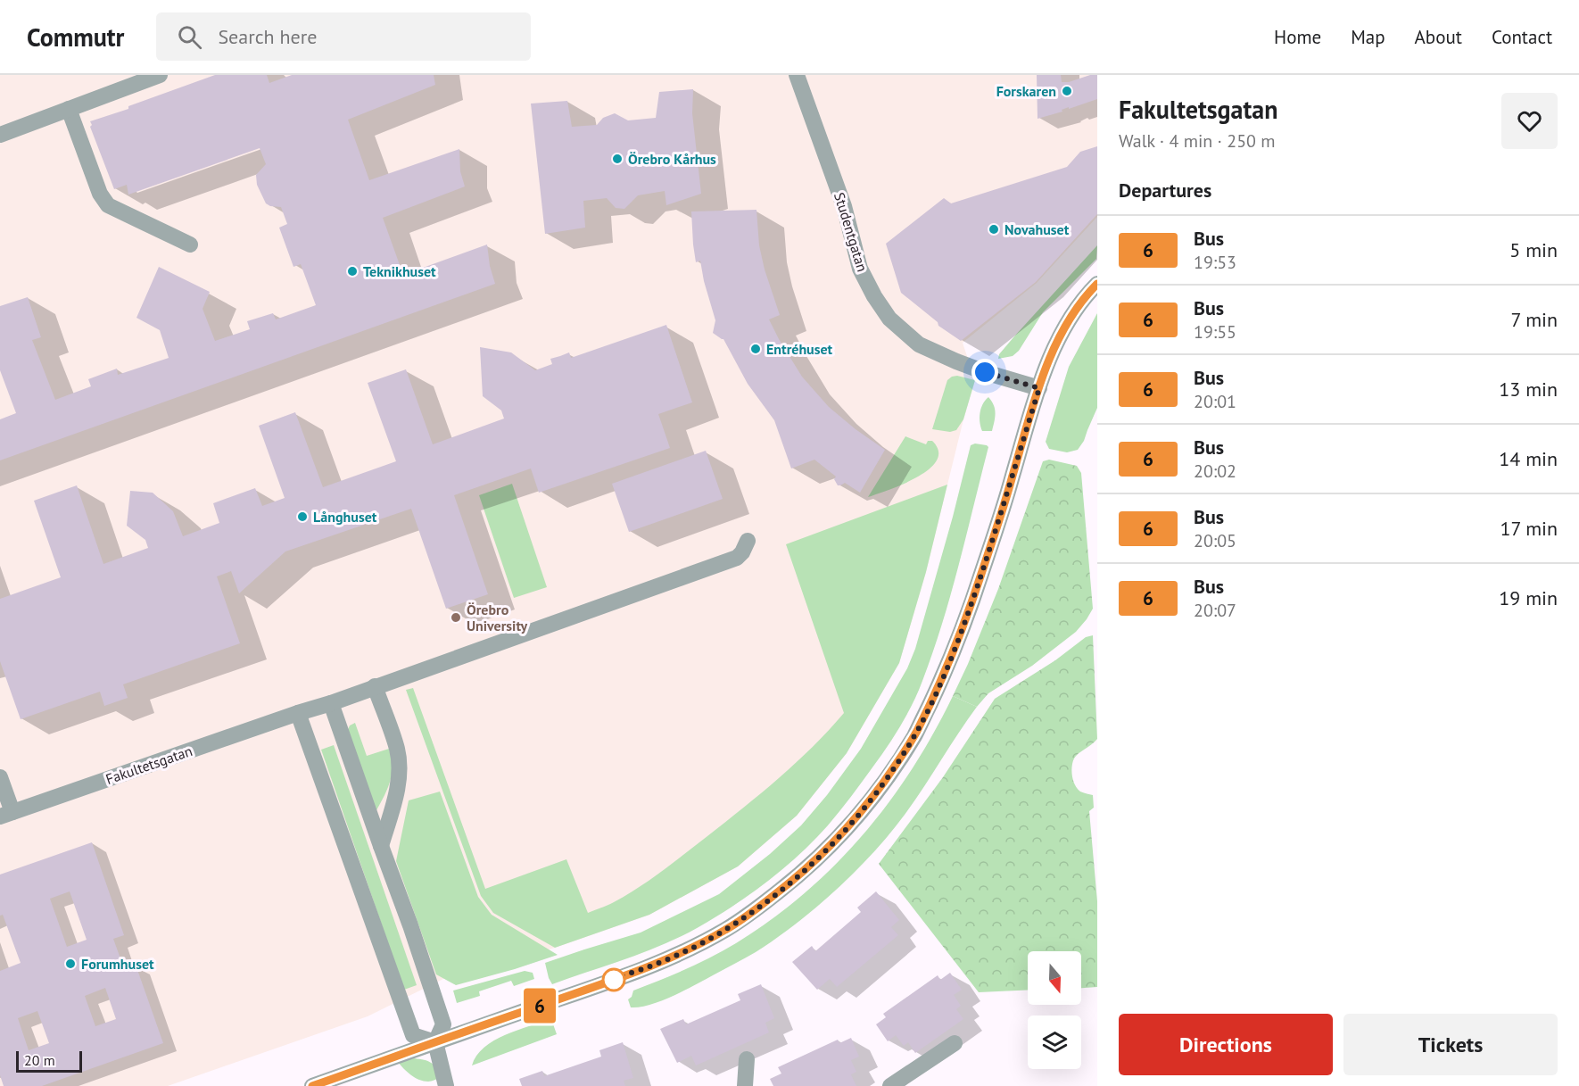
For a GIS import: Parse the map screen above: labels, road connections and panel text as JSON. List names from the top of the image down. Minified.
{"streets":{"street":["Studentgatan","Fakultetsgatan"]},"places":["Forskaren","Örebro Kårhus","Novahuset","Teknikhuset","Entréhuset","Långhuset","Örebro University","Forumhuset"],"lines":["bus line 6"],"scale_bar":"20 m","north":"bottom","page":{"header":"Commutr","search":"Search here","nav":["Home","Map","About","Contact"],"on_map":"6","heading":[["Fakultetsgatan","Walk · 4 min · 250 m"],"Departures"],"list":[{"mark":"6","name":"Bus","note":"19:53","value":"5 min"},{"mark":"6","name":"Bus","note":"19:55","value":"7 min"},{"mark":"6","name":"Bus","note":"20:01","value":"13 min"},{"mark":"6","name":"Bus","note":"20:02","value":"14 min"},{"mark":"6","name":"Bus","note":"20:05","value":"17 min"},{"mark":"6","name":"Bus","note":"20:07","value":"19 min"}],"buttons":["Directions","Tickets"],"scale":"20 m"}}
